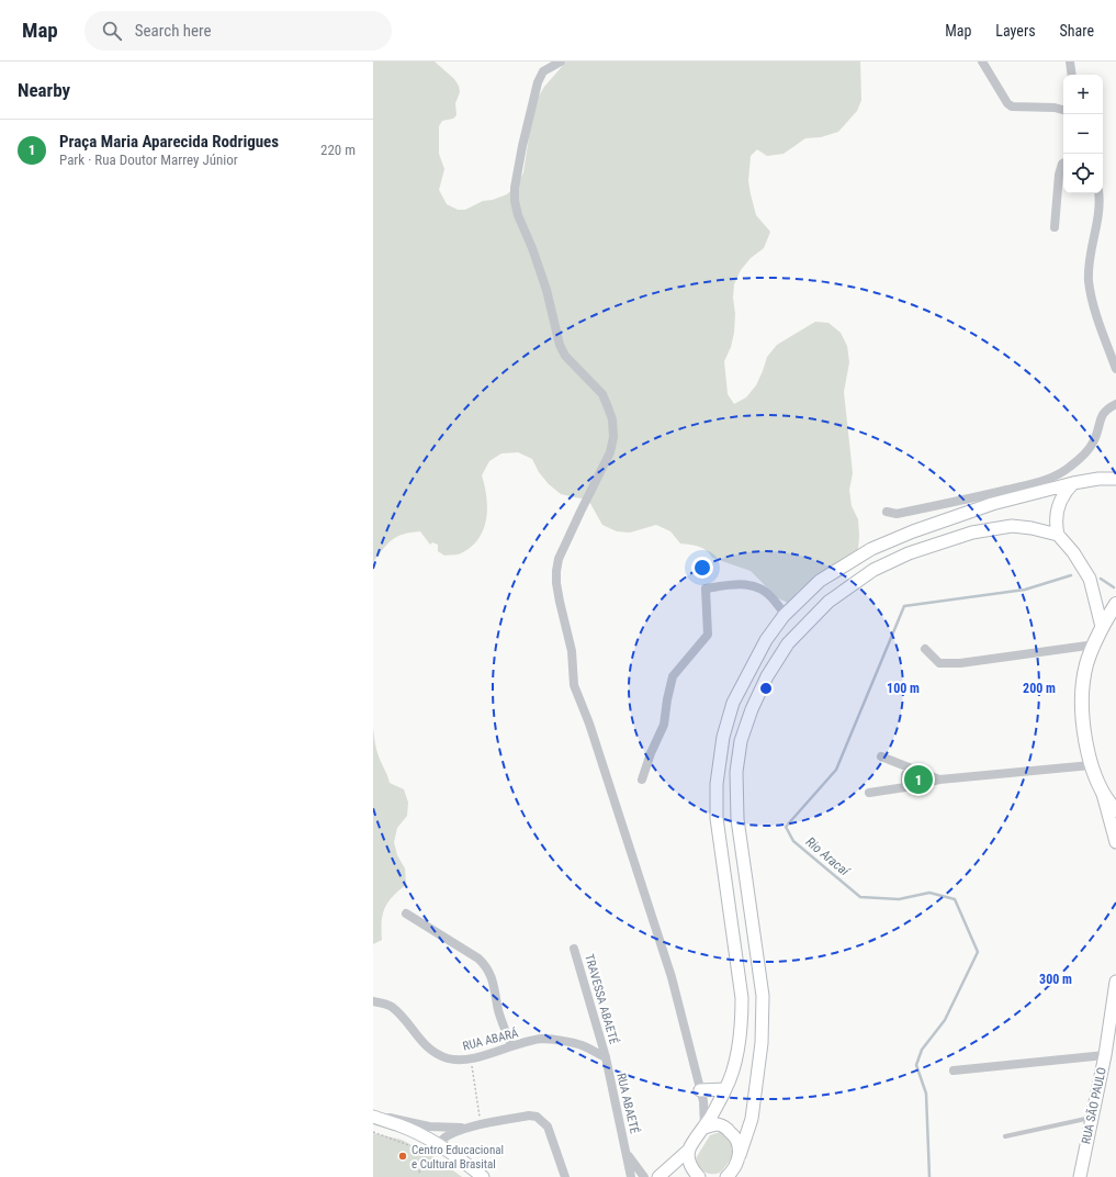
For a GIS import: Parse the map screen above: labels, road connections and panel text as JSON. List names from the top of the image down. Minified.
{"streets":{"main road":["RUA SÃO PAULO"],"street":["TRAVESSA ABAETÉ","RUA ABARÁ","RUA ABAETÉ"]},"crossings":[["TRAVESSA ABAETÉ","RUA ABARÁ"],["TRAVESSA ABAETÉ","RUA ABAETÉ"],["RUA ABARÁ","RUA ABAETÉ"]],"water":["Rio Aracaí"],"places":["Centro Educacional e Cultural Brasital"],"page":{"header":"Map","search":"Search here","nav":["Map","Layers","Share"],"heading":"Nearby","map_buttons":["+","−"],"list":[{"mark":"1","name":"Praça Maria Aparecida Rodrigues","note":"Park · Rua Doutor Marrey Júnior","value":"220 m"}],"pins":"1"},"rings":["100 m","200 m","300 m"]}
